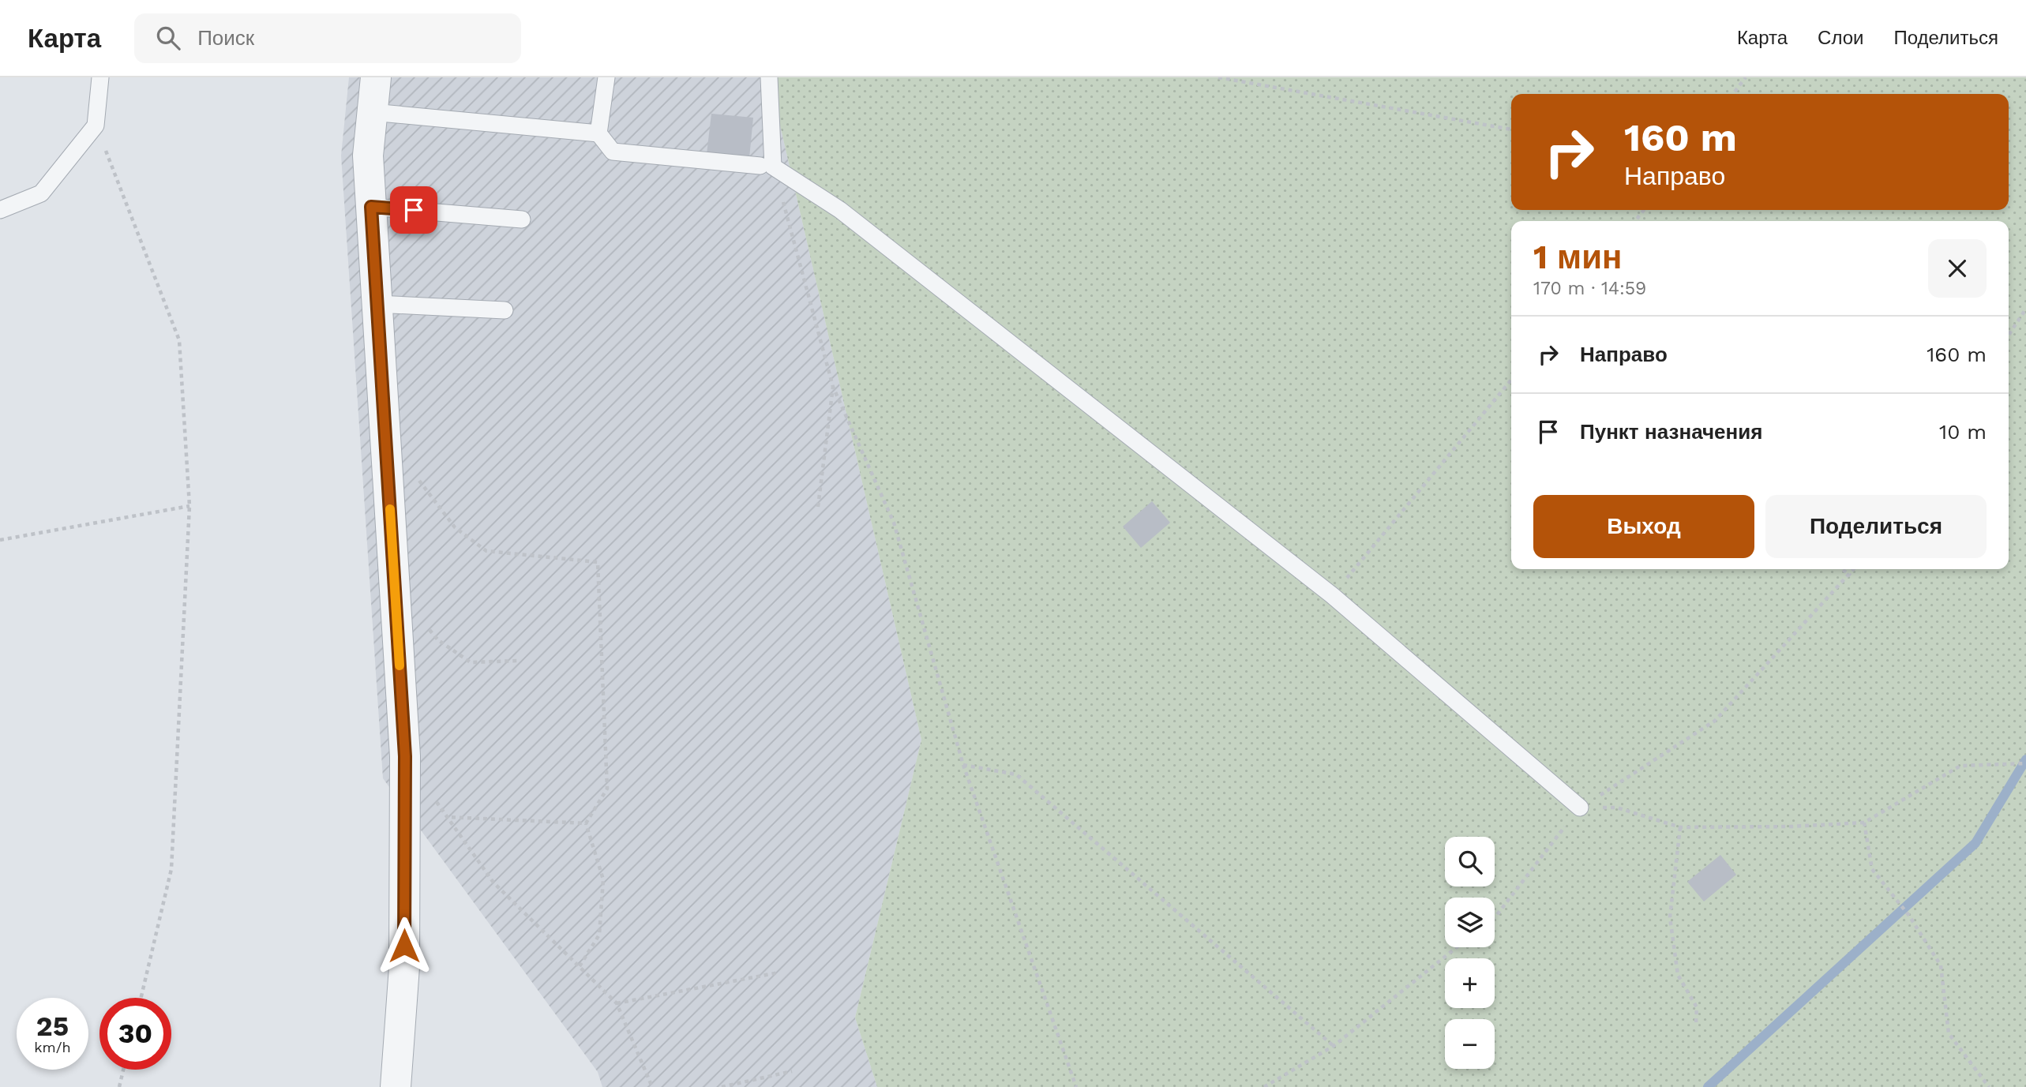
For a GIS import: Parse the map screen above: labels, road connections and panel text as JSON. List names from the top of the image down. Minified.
{"page":{"header":"Карта","search":"Поиск","nav":["Карта","Слои","Поделиться"],"turn":["160 m","Направо"],"heading":["1 мин","170 m · 14:59"],"list":[{"name":"Направо","value":"160 m"},{"name":"Пункт назначения","value":"10 m"}],"buttons":["Выход","Поделиться"],"map_buttons":["+","−"],"speed":"25 km/h","limit":"30"}}
